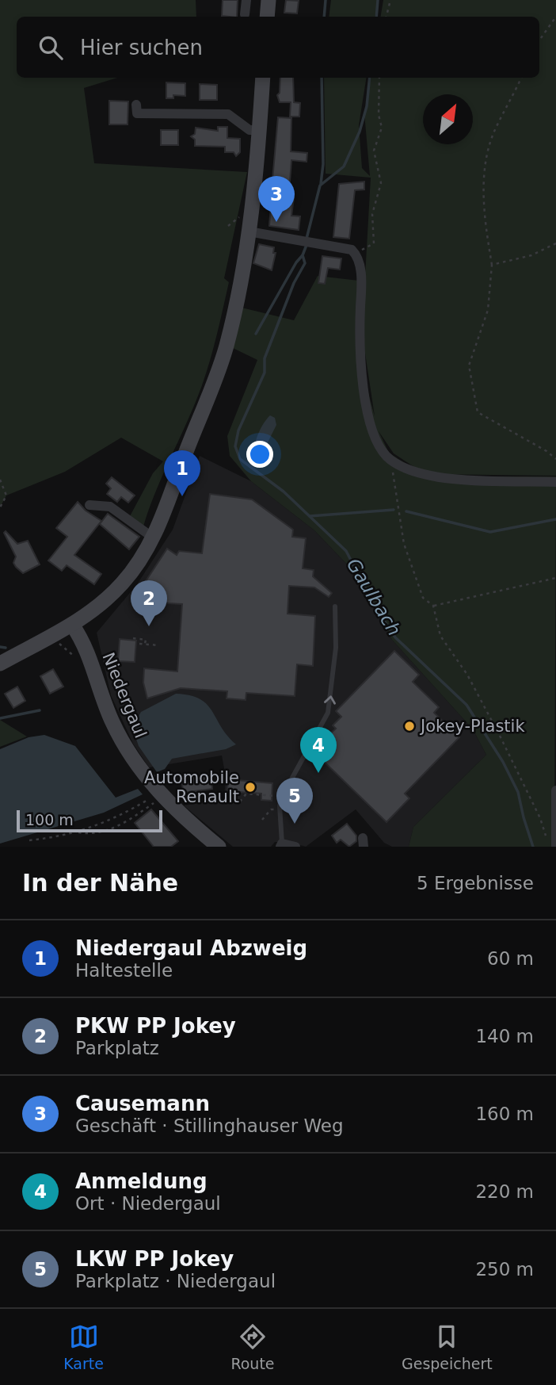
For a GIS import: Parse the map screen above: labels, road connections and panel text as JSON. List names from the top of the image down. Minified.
{"streets":{"main road":["Niedergaul"]},"water":["Gaulbach"],"places":["Jokey-Plastik","Automobile Renault"],"scale_bar":"100 m","north":"top right","page":{"search":"Hier suchen","pins":["3","1","2","4","5"],"scale":"100 m","heading":["In der Nähe","5 Ergebnisse"],"list":[{"mark":"1","name":"Niedergaul Abzweig","note":"Haltestelle","value":"60 m"},{"mark":"2","name":"PKW PP Jokey","note":"Parkplatz","value":"140 m"},{"mark":"3","name":"Causemann","note":"Geschäft · Stillinghauser Weg","value":"160 m"},{"mark":"4","name":"Anmeldung","note":"Ort · Niedergaul","value":"220 m"},{"mark":"5","name":"LKW PP Jokey","note":"Parkplatz · Niedergaul","value":"250 m"}],"nav":["Karte","Route","Gespeichert"]}}
